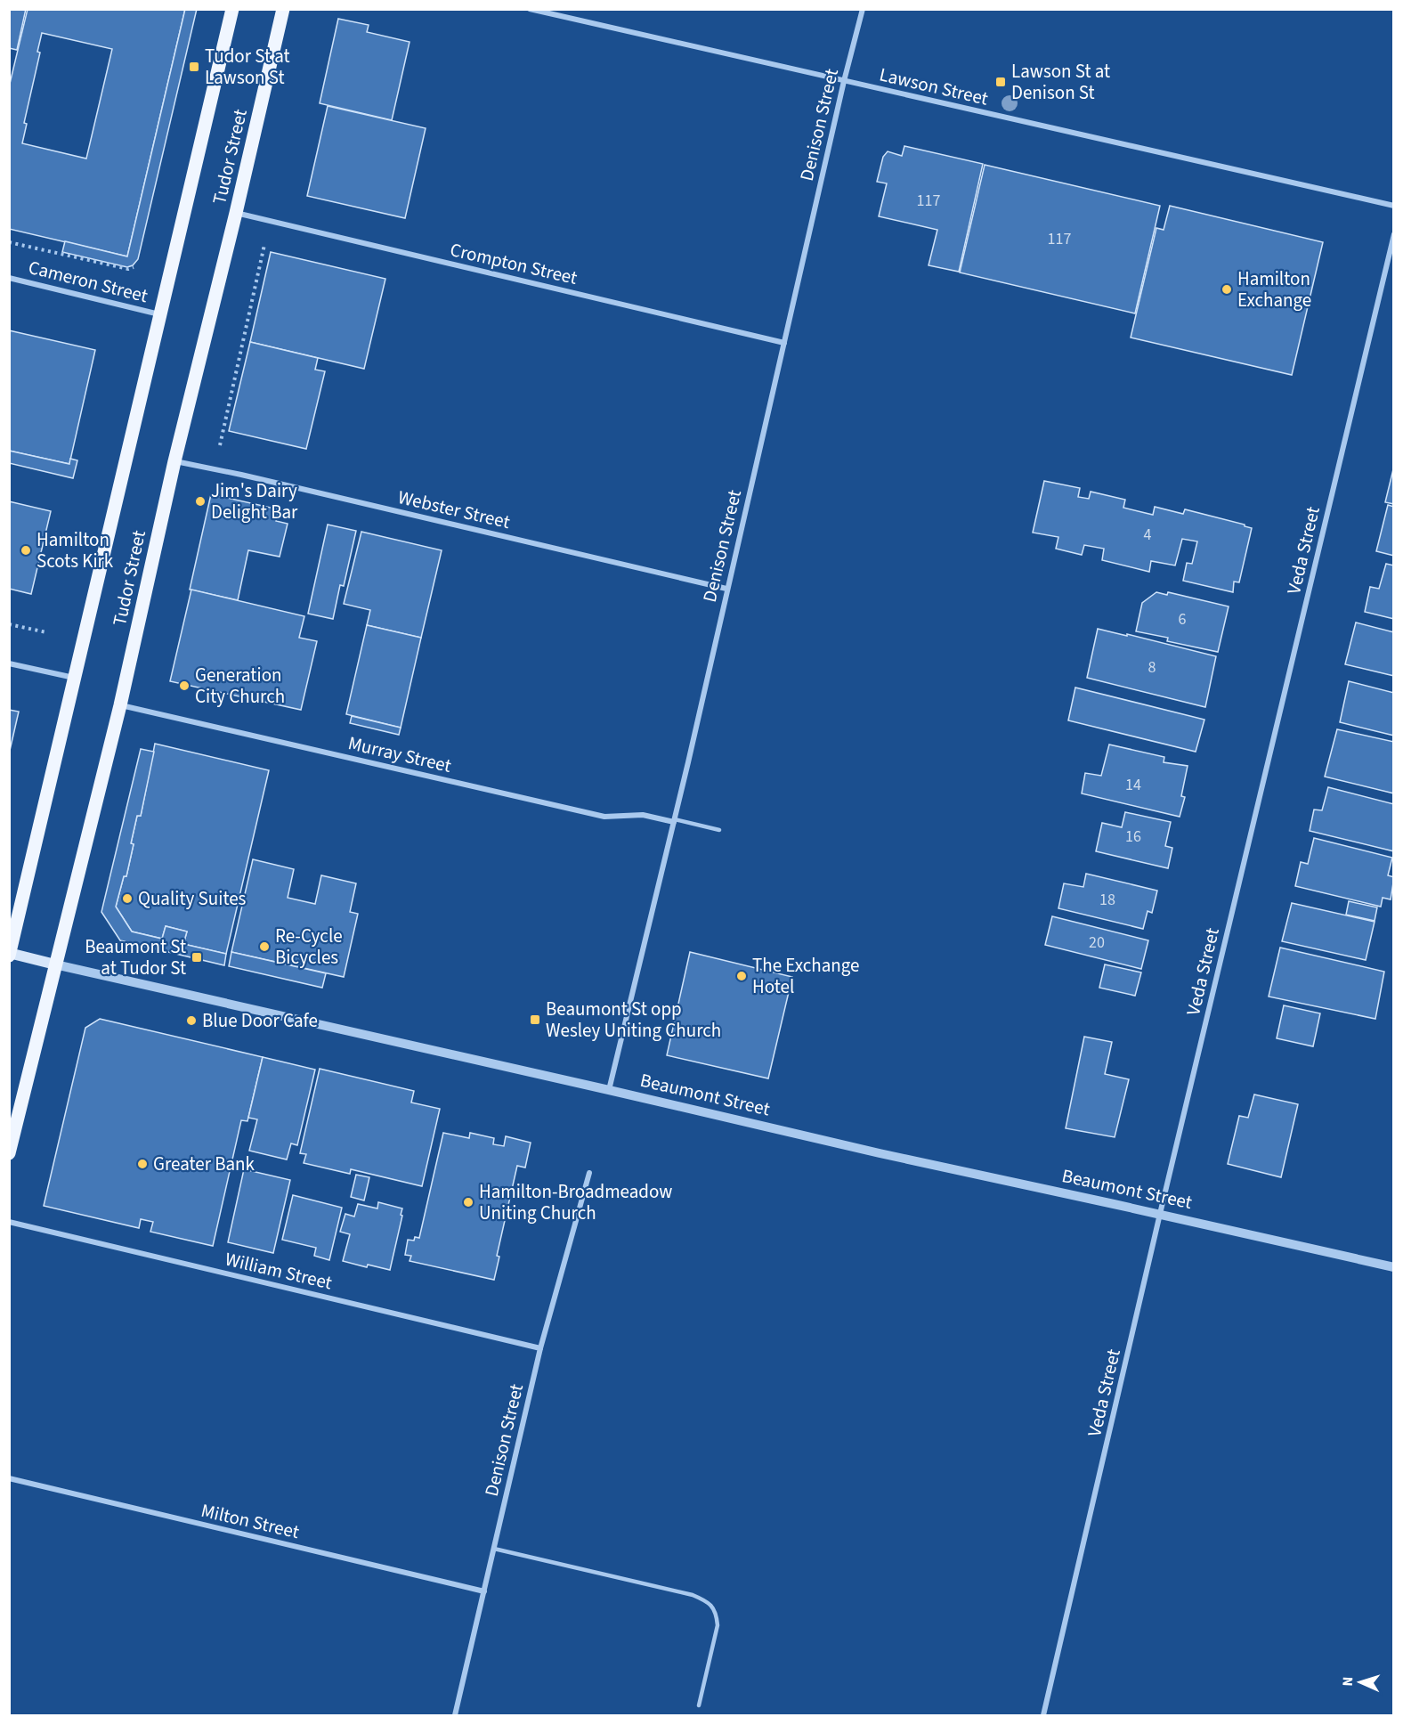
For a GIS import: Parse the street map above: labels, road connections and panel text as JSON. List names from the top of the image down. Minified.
{"streets":{"main road":["Tudor Street","Beaumont Street"],"street":["Lawson Street","Denison Street","Crompton Street","Cameron Street","Webster Street","Veda Street","Murray Street","William Street","Milton Street"]},"crossings":[["Lawson Street","Denison Street"],["Denison Street","Crompton Street"],["Denison Street","Webster Street"],["Denison Street","Murray Street"],["Denison Street","Beaumont Street"],["Denison Street","William Street"],["Denison Street","Milton Street"],["Tudor Street","Crompton Street"],["Tudor Street","Cameron Street"],["Tudor Street","Webster Street"],["Tudor Street","Murray Street"],["Tudor Street","Beaumont Street"],["Veda Street","Beaumont Street"]],"places":{"transit":["Tudor St at Lawson St","Lawson St at Denison St","Beaumont St at Tudor St","Beaumont St opp Wesley Uniting Church"],"other":["Hamilton Exchange","Jim's Dairy Delight Bar","Hamilton Scots Kirk","Generation City Church","Quality Suites","Re-Cycle Bicycles","The Exchange Hotel","Blue Door Cafe","Greater Bank","Hamilton-Broadmeadow Uniting Church"]},"house_numbers":["117","117","4","6","8","14","16","18","20"],"north":"left"}
